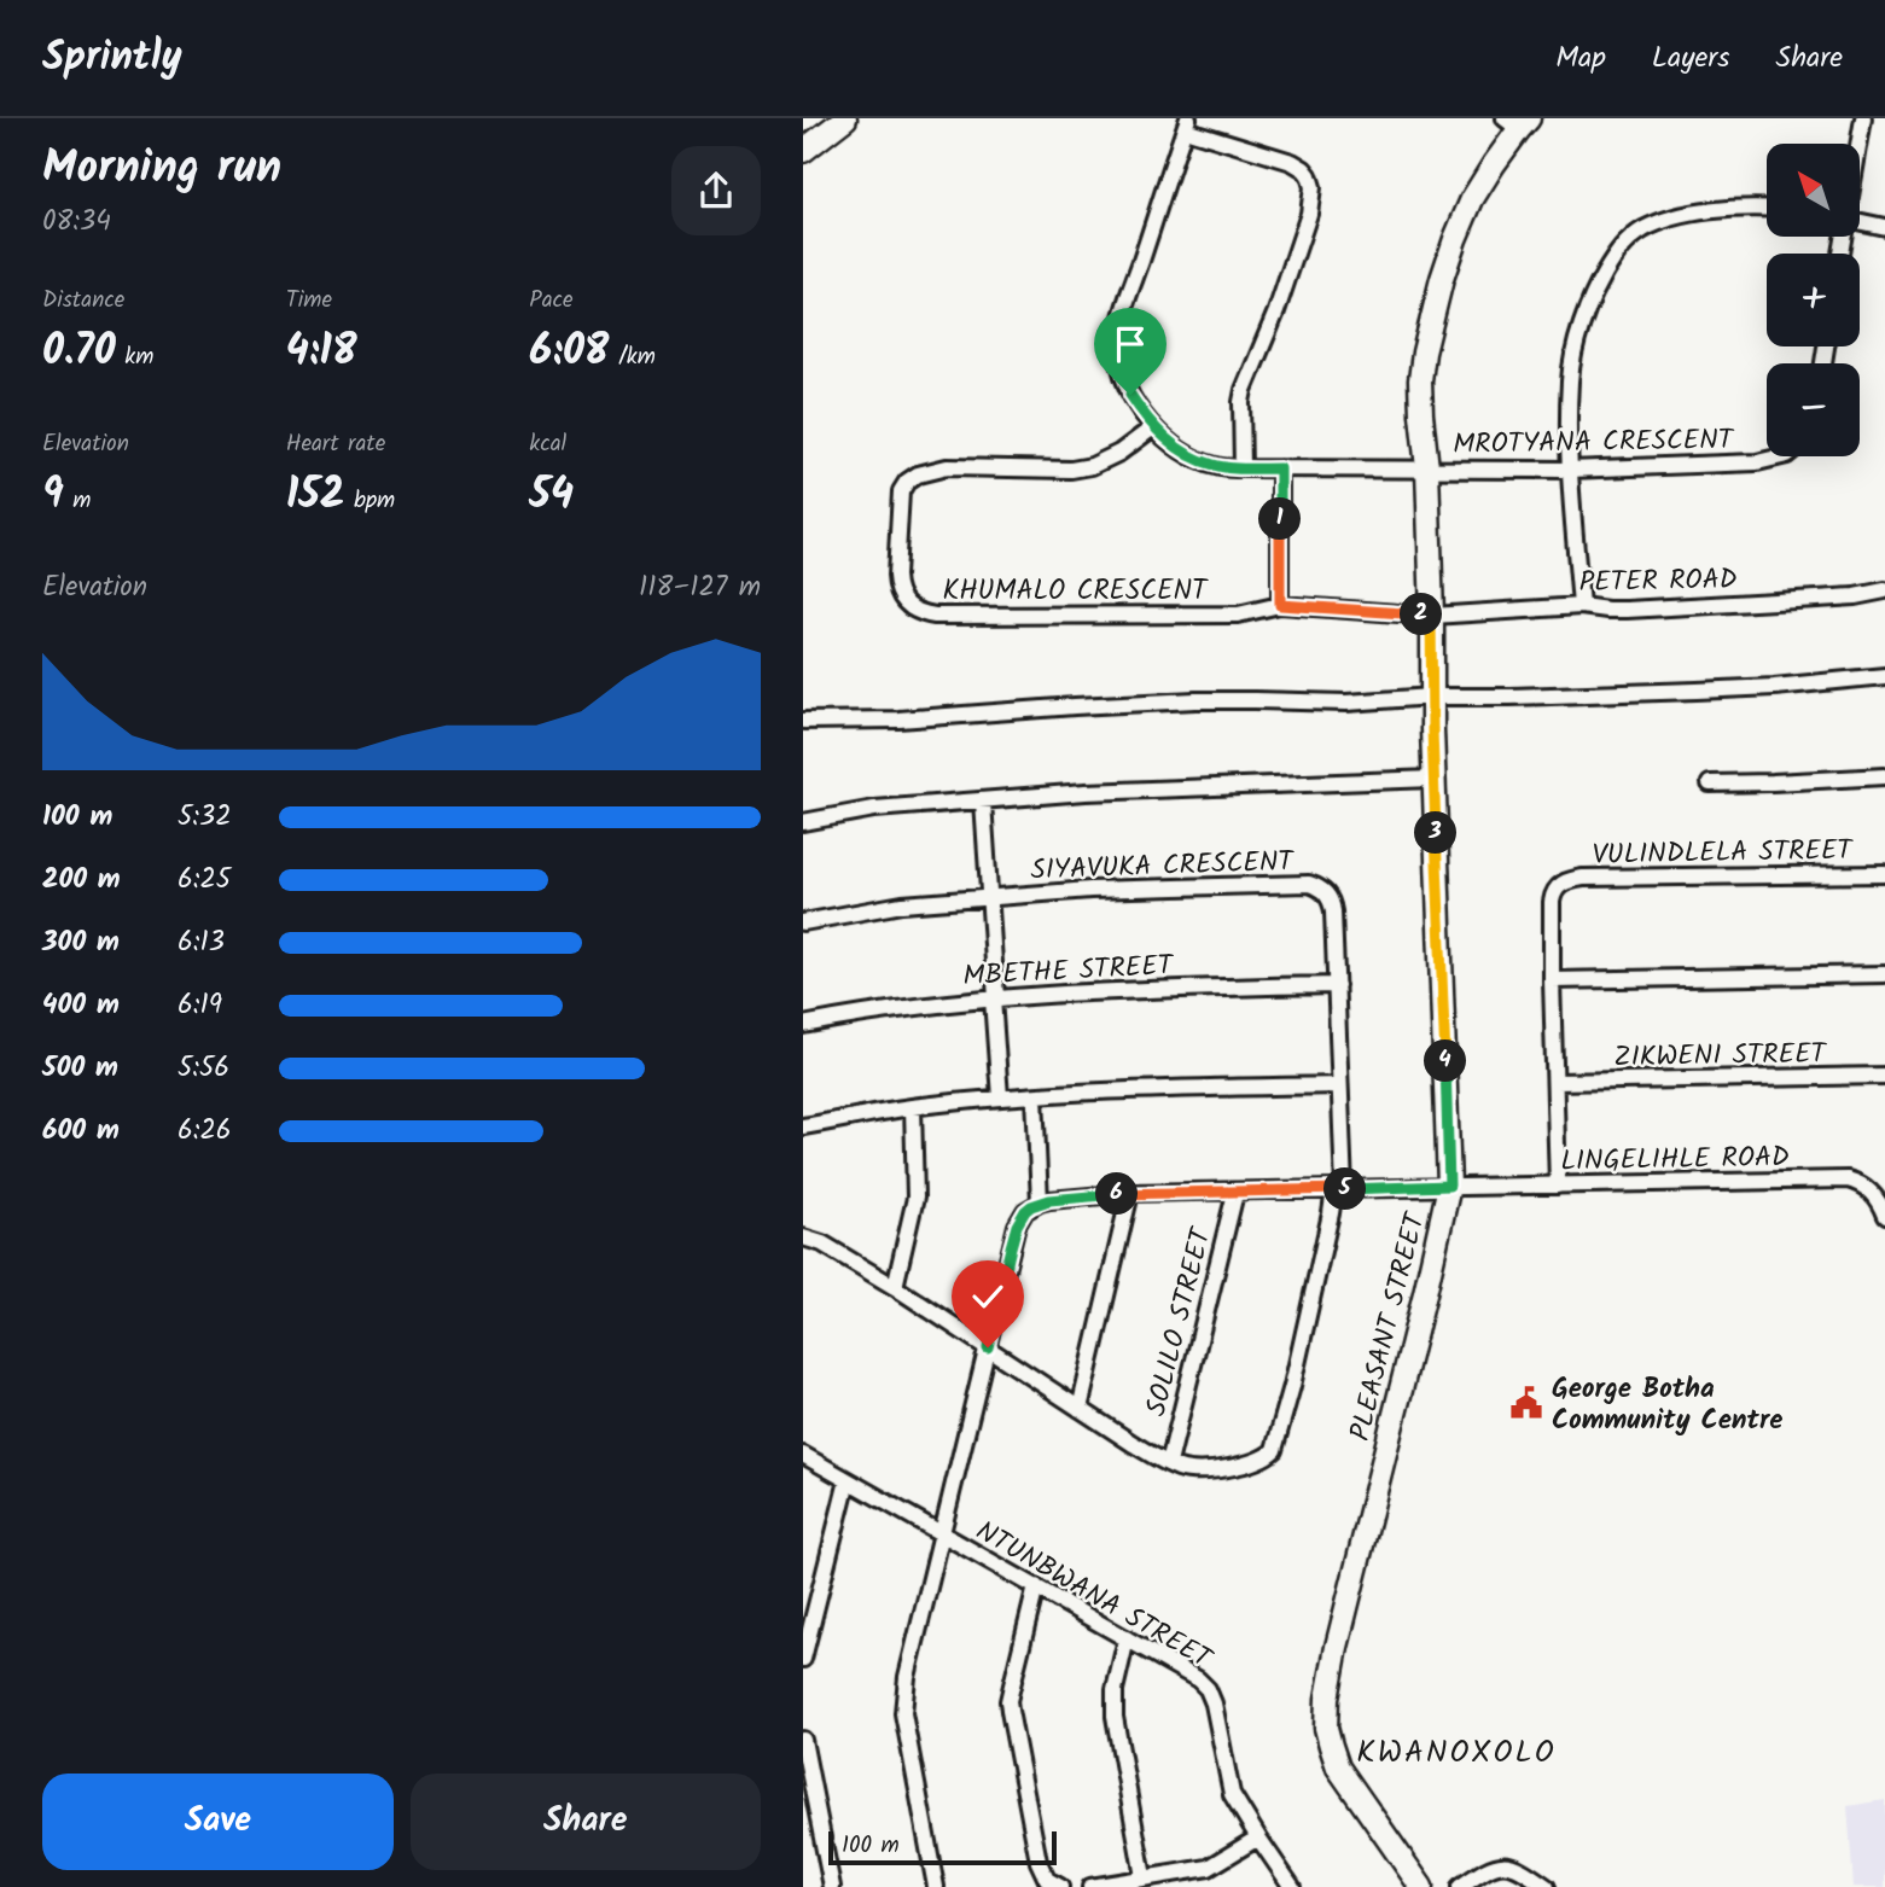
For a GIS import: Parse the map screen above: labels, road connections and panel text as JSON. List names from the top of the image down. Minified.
{"streets":{"street":["MROTYANA CRESCENT","PETER ROAD","KHUMALO CRESCENT","VULINDLELA STREET","SIYAVUKA CRESCENT","MBETHE STREET","ZIKWENI STREET","LINGELIHLE ROAD","SOLILO STREET","PLEASANT STREET","NTUNBWANA STREET"]},"crossings":[["MROTYANA CRESCENT","KHUMALO CRESCENT"],["MROTYANA CRESCENT","PLEASANT STREET"],["PETER ROAD","KHUMALO CRESCENT"],["PETER ROAD","PLEASANT STREET"],["KHUMALO CRESCENT","PLEASANT STREET"],["VULINDLELA STREET","ZIKWENI STREET"],["VULINDLELA STREET","LINGELIHLE ROAD"],["SIYAVUKA CRESCENT","MBETHE STREET"],["SIYAVUKA CRESCENT","LINGELIHLE ROAD"],["SIYAVUKA CRESCENT","SOLILO STREET"],["LINGELIHLE ROAD","SOLILO STREET"],["LINGELIHLE ROAD","PLEASANT STREET"]],"districts":["KWANOXOLO"],"places":{"public building":["George Botha Community Centre"]},"scale_bar":"100 m","north":"top left","page":{"header":"Sprintly","nav":["Map","Layers","Share"],"heading":["Morning run","08:34"],"map_buttons":["+","−"],"stats":[["Distance","0.70 km"],["Time","4:18"],["Pace","6:08 /km"],["Elevation","9 m"],["Heart rate","152 bpm"],["kcal","54"]],"pins":["1","2","3","4","5","6"],"chart":["Elevation","118–127 m"],"list":[{"name":"100 m","note":"5:32"},{"name":"200 m","note":"6:25"},{"name":"300 m","note":"6:13"},{"name":"400 m","note":"6:19"},{"name":"500 m","note":"5:56"},{"name":"600 m","note":"6:26"}],"buttons":["Save","Share"],"scale":"100 m"}}
